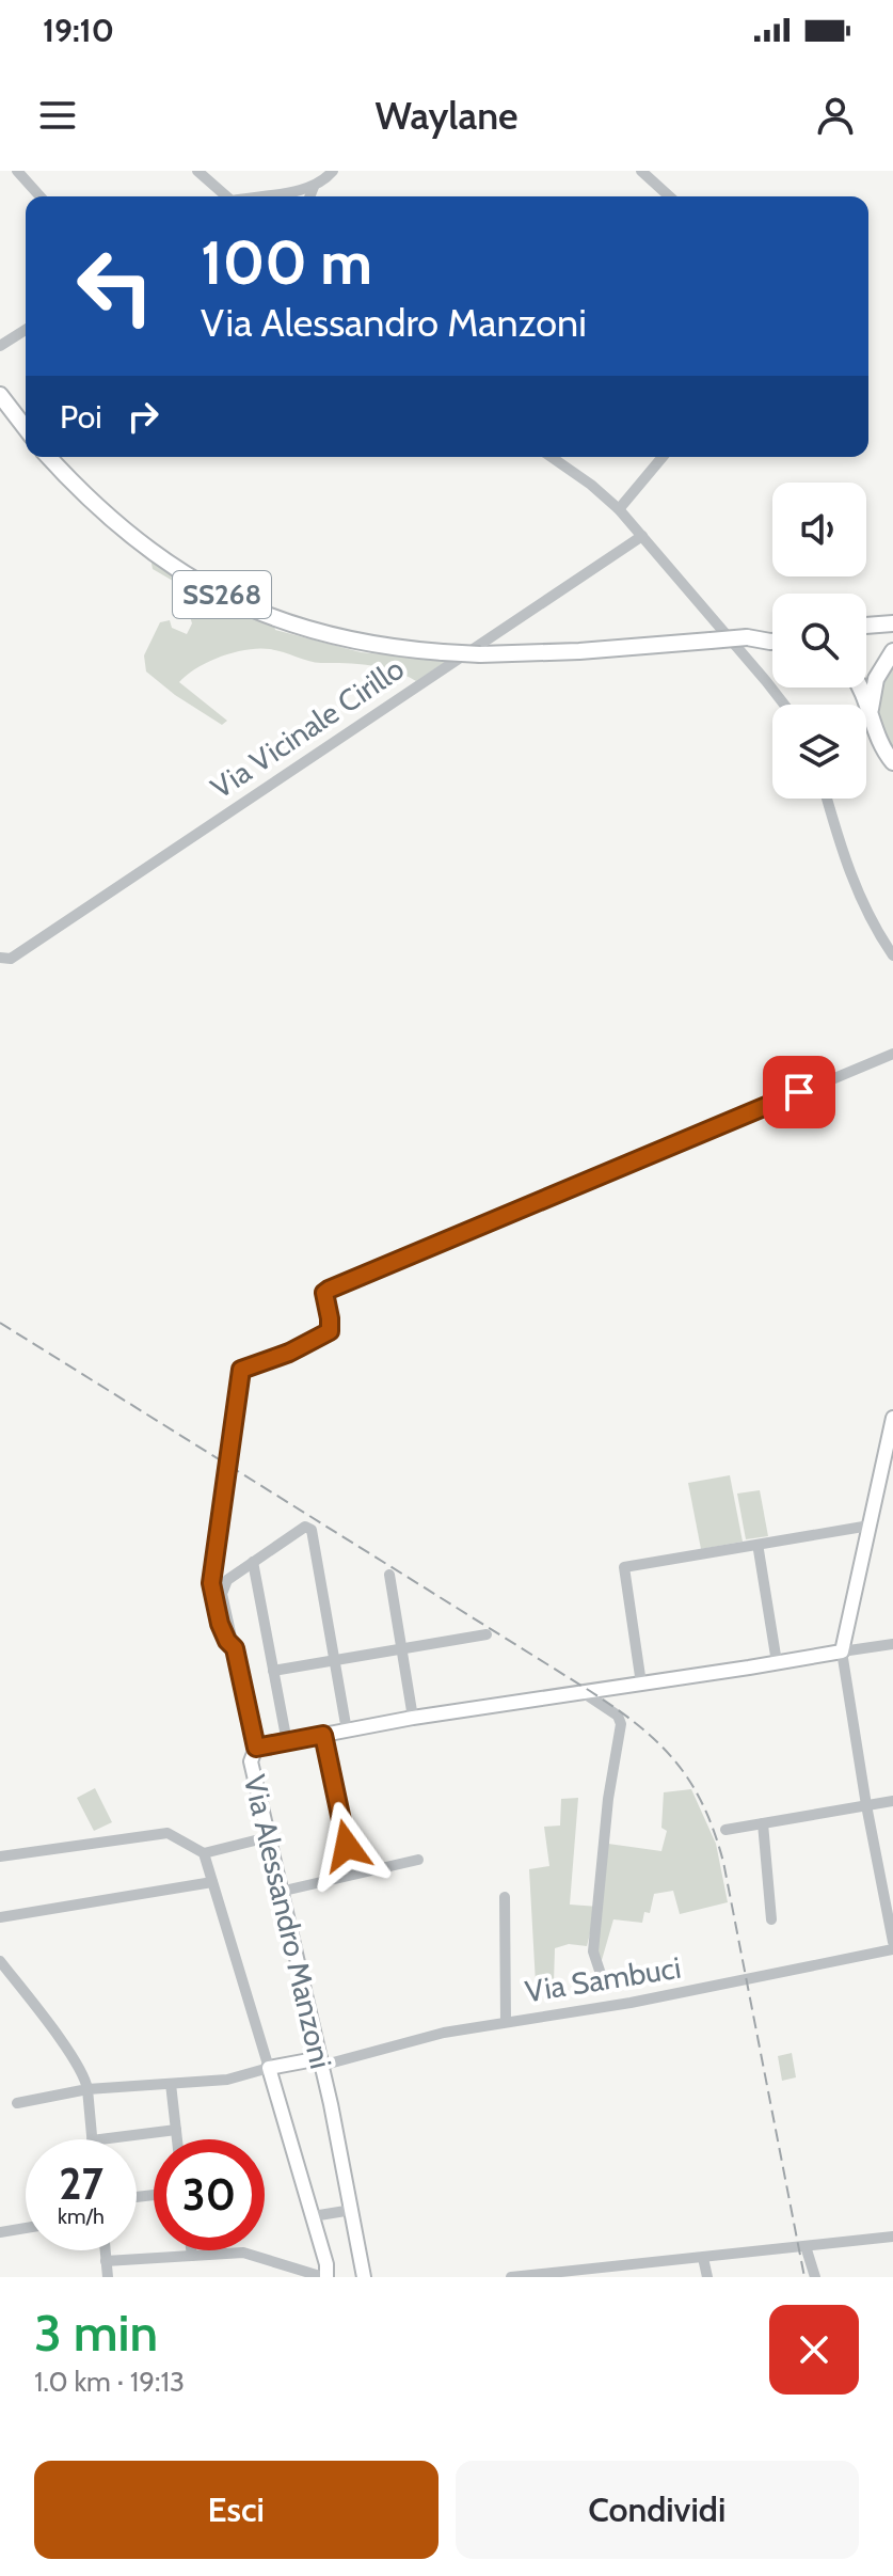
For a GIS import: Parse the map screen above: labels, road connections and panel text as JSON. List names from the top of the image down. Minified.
{"streets":{"highway":["SS268"],"main road":["Via Alessandro Manzoni"],"street":["Via Vicinale Cirillo","Via Sambuci"]},"crossings":[["Via Alessandro Manzoni","Via Sambuci"]],"page":{"status":"19:10","header":"Waylane","turn":["100 m","Via Alessandro Manzoni"],"then":"Poi","speed":"27 km/h","limit":"30","heading":["3 min","1.0 km · 19:13"],"buttons":["Esci","Condividi"]}}
